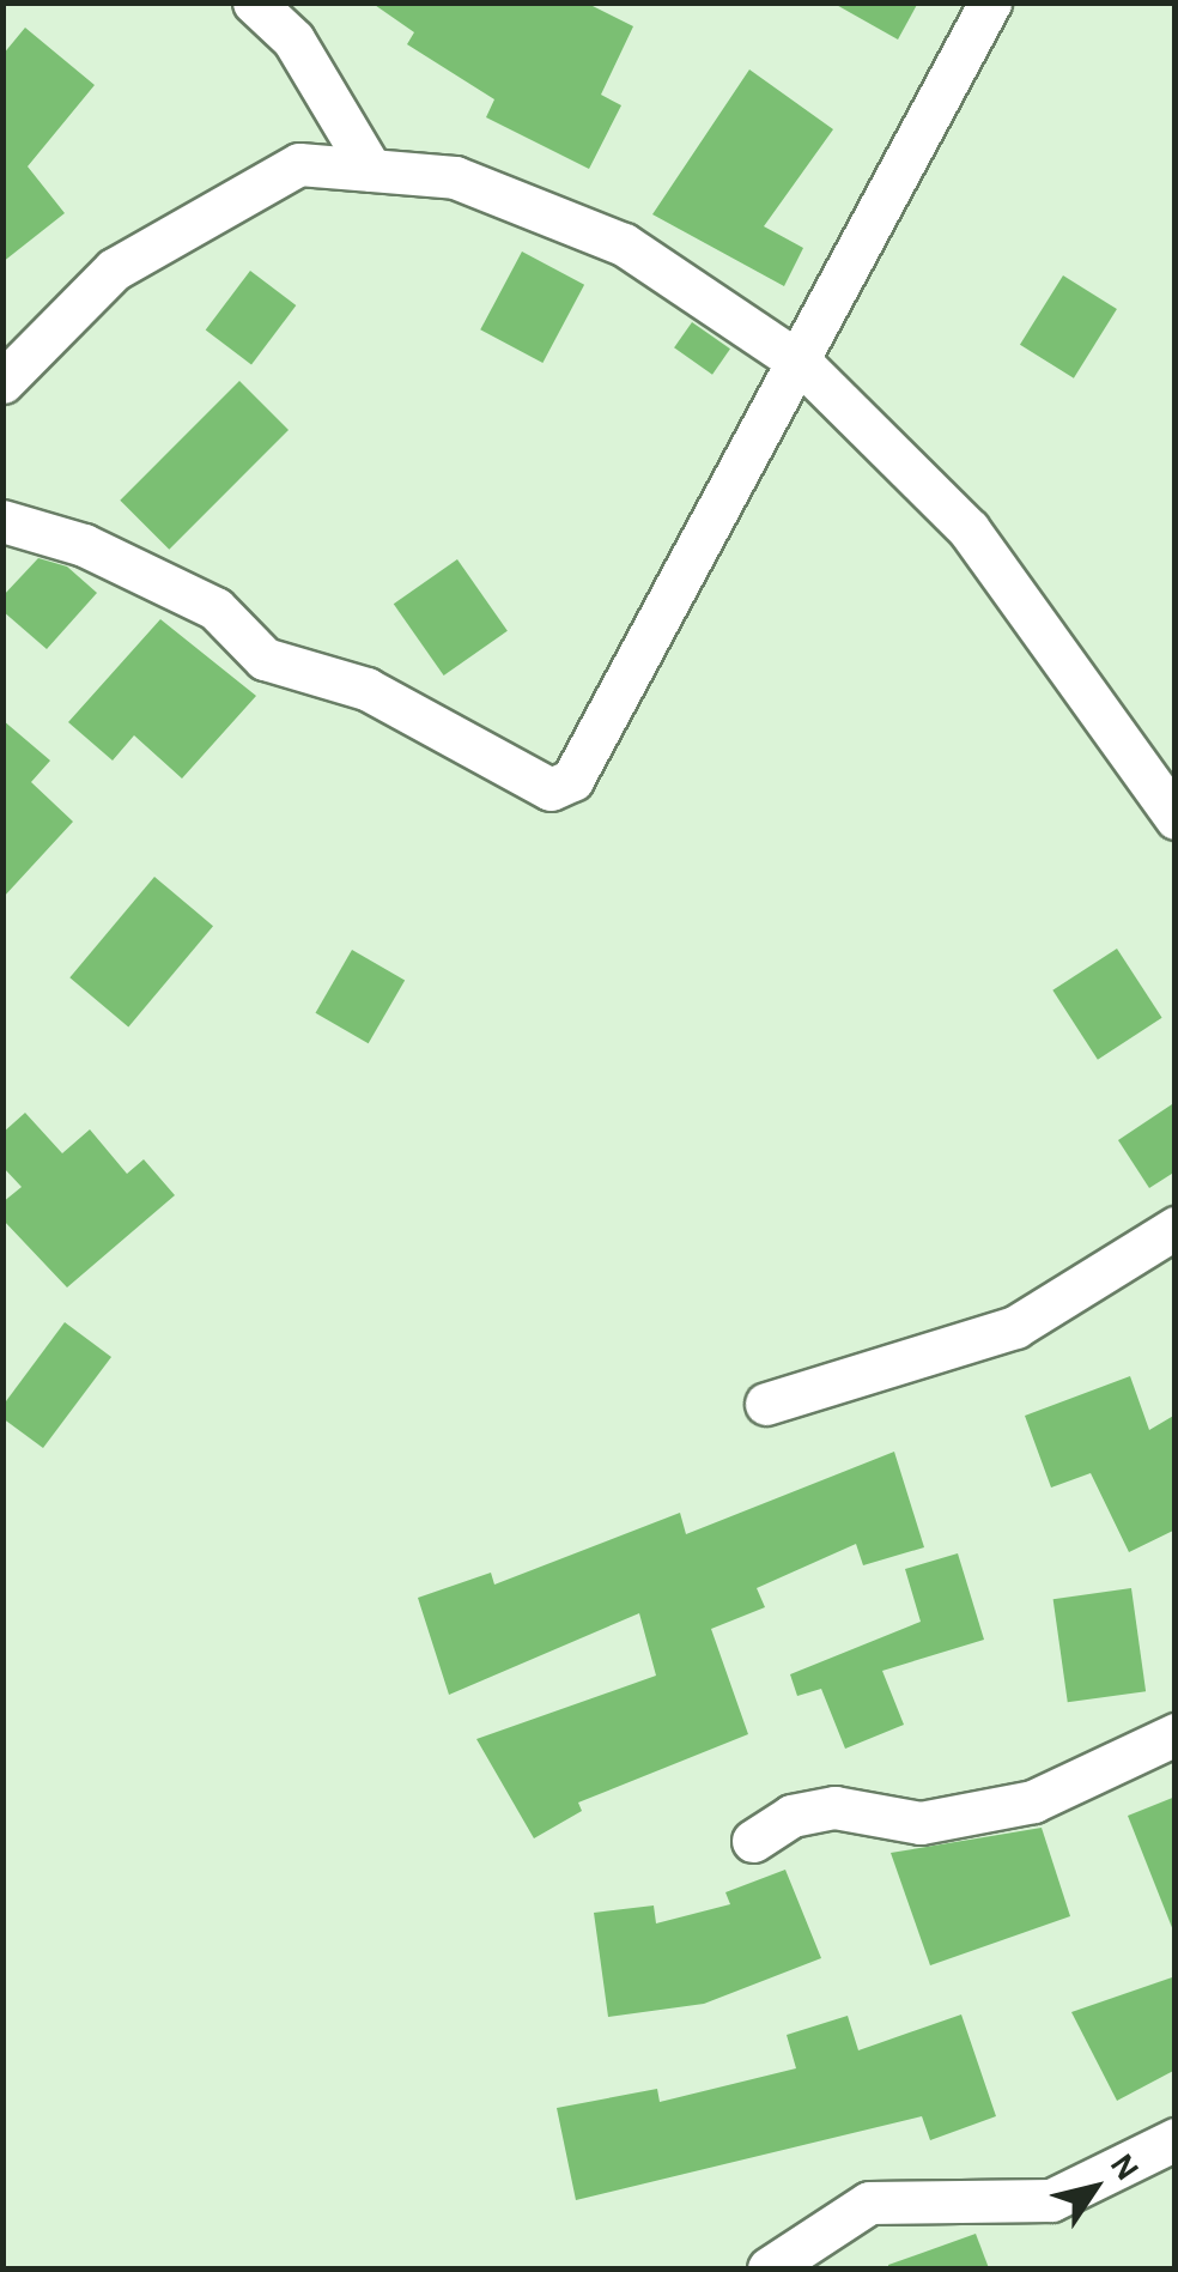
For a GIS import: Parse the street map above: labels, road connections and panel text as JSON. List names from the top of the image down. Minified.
{"north":"top right"}
